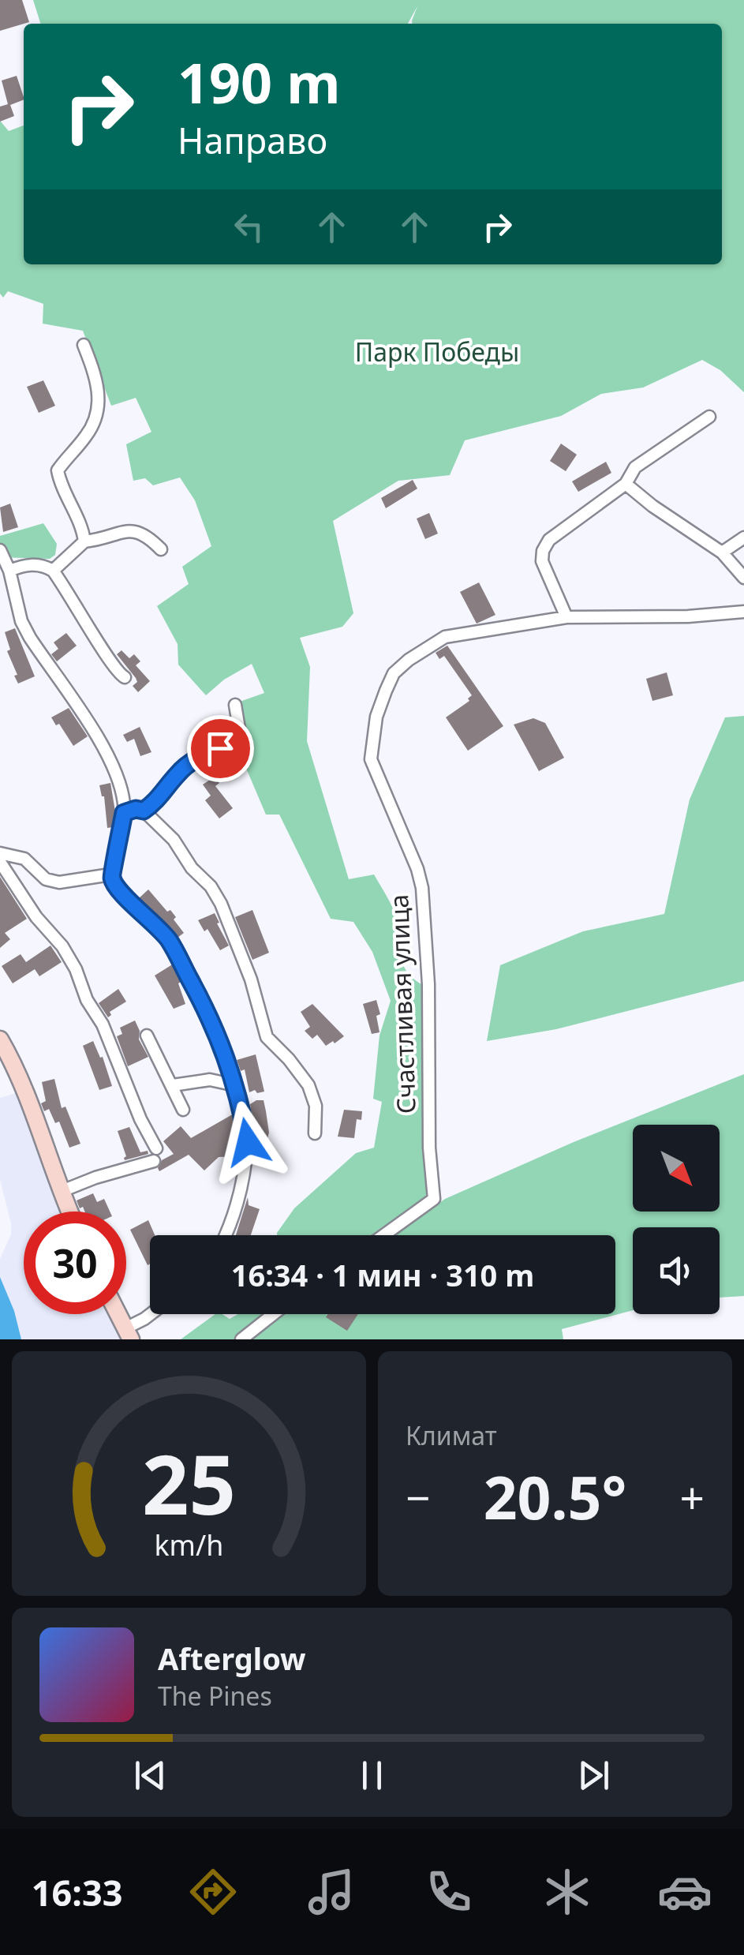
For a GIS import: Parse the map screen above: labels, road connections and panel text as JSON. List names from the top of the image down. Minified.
{"streets":{"street":["Счастливая улица"]},"parks":["Парк Победы"],"north":"bottom right","page":{"turn":["190 m","Направо"],"limit":"30","trip":"16:34 · 1 мин · 310 m","tile":"Климат","heat":["−","20.5°","+"],"song":["Afterglow","The Pines"],"tabs":"16:33","gauge":["25","km/h"]}}
